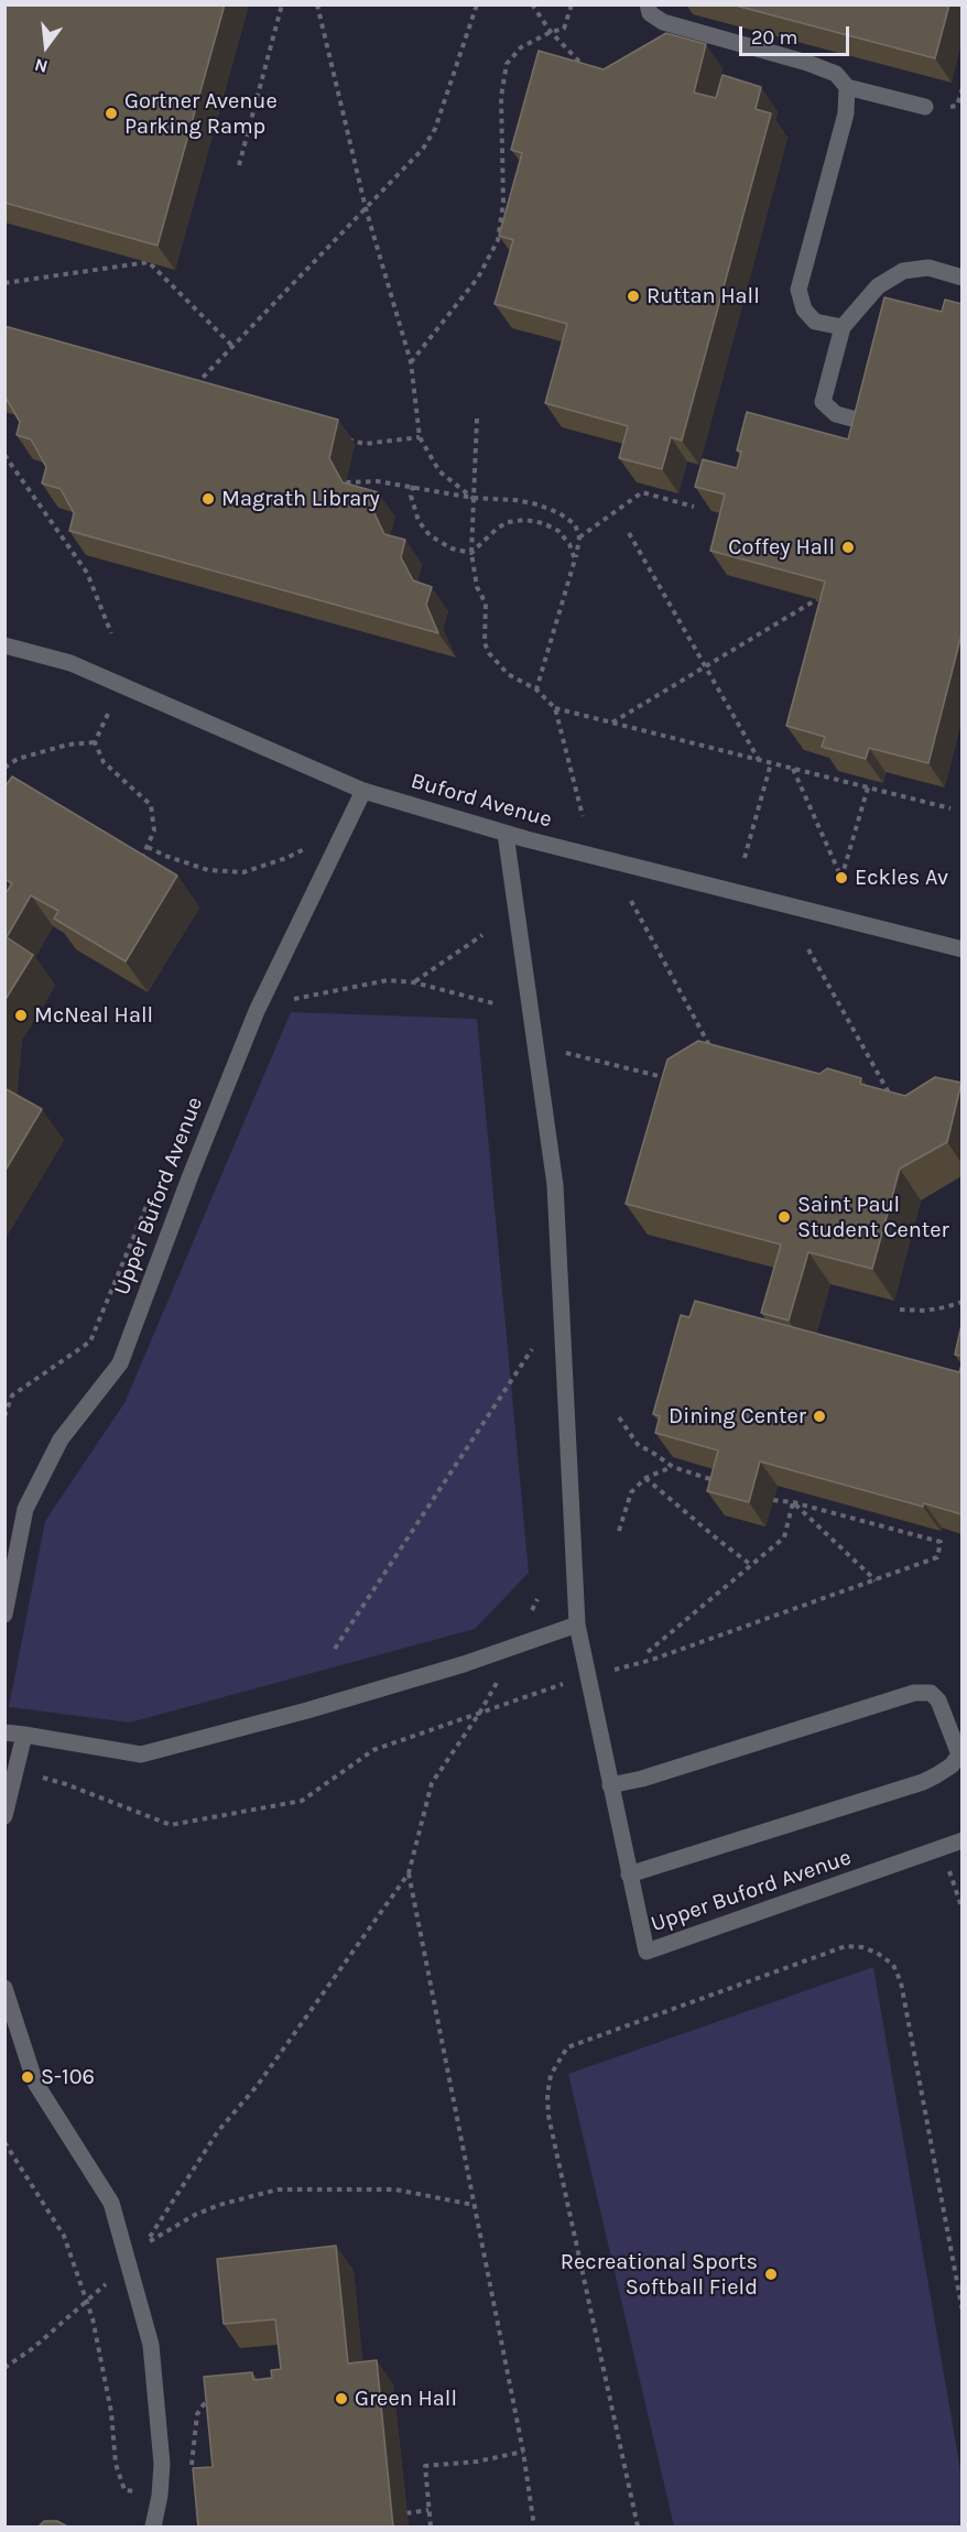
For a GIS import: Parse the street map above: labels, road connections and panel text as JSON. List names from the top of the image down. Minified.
{"streets":{"street":["Buford Avenue","Upper Buford Avenue"]},"crossings":[["Buford Avenue","Upper Buford Avenue"]],"places":["Gortner Avenue Parking Ramp","Ruttan Hall","Magrath Library","Coffey Hall","Eckles Av","McNeal Hall","Saint Paul Student Center","Dining Center","S-106","Recreational Sports Softball Field","Green Hall"],"scale_bar":"20 m","north":"bottom"}
